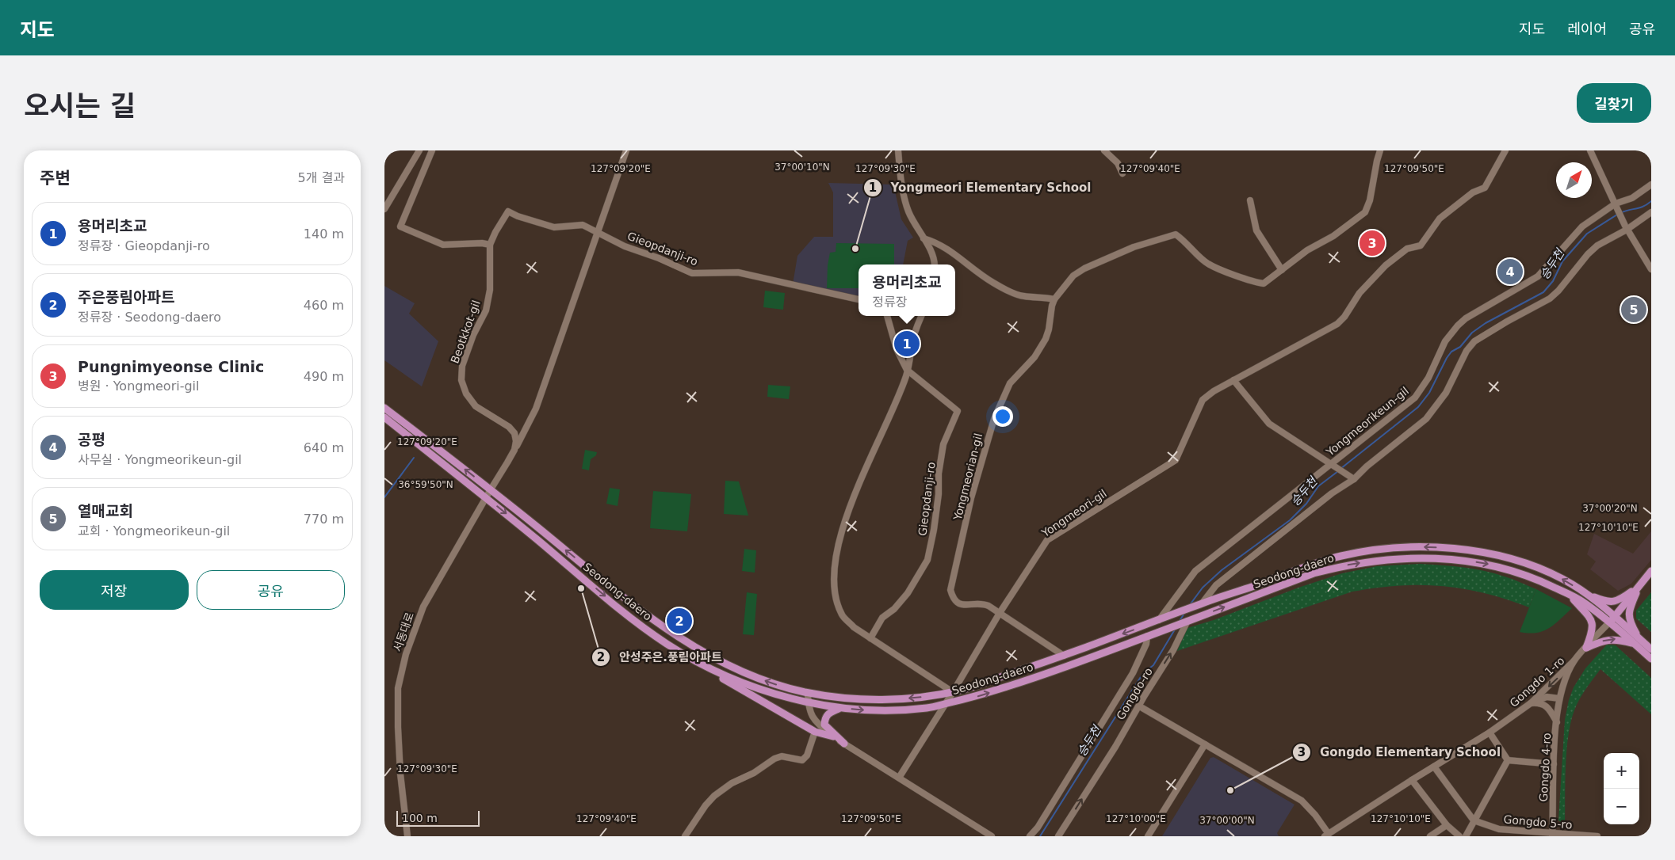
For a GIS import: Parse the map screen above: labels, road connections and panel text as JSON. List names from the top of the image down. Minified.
{"streets":{"main road":["Seodong-daero"],"street":["Gieopdanji-ro","Beotkkot-gil","Yongmeorikeun-gil","Yongmeorian-gil","Yongmeori-gil","서동대로","Gongdo 1-ro","Gongdo-ro","Gongdo 4-ro","Gongdo 5-ro"]},"crossings":[["Gieopdanji-ro","Beotkkot-gil"],["Yongmeorikeun-gil","Seodong-daero"],["Yongmeorian-gil","Yongmeori-gil"],["Yongmeorian-gil","Seodong-daero"],["Yongmeori-gil","Seodong-daero"],["Seodong-daero","서동대로"],["Seodong-daero","Gongdo-ro"],["Seodong-daero","Gongdo 4-ro"],["Gongdo 1-ro","Gongdo 4-ro"],["Gongdo 4-ro","Gongdo 5-ro"]],"water":["승두천"],"places":["Yongmeori Elementary School","안성주은.풍림아파트","Gongdo Elementary School"],"scale_bar":"100 m","north":"top right","page":{"header":"지도","nav":["지도","레이어","공유"],"title":"오시는 길","buttons":["길찾기",["저장","공유"]],"heading":["주변","5개 결과"],"list":[{"mark":"1","name":"용머리초교","note":"정류장 · Gieopdanji-ro","value":"140 m"},{"mark":"2","name":"주은풍림아파트","note":"정류장 · Seodong-daero","value":"460 m"},{"mark":"3","name":"Pungnimyeonse Clinic","note":"병원 · Yongmeori-gil","value":"490 m"},{"mark":"4","name":"공평","note":"사무실 · Yongmeorikeun-gil","value":"640 m"},{"mark":"5","name":"열매교회","note":"교회 · Yongmeorikeun-gil","value":"770 m"}],"pins":["3","4","5","1","2"],"popup":["용머리초교","정류장"],"map_buttons":["+","−"],"scale":"100 m"},"coordinates":["37°00'10\"N","127°09'50\"E","127°09'20\"E","127°09'30\"E","127°09'40\"E","36°59'50\"N","37°00'20\"N","127°10'10\"E","127°10'00\"E","37°00'00\"N"]}
